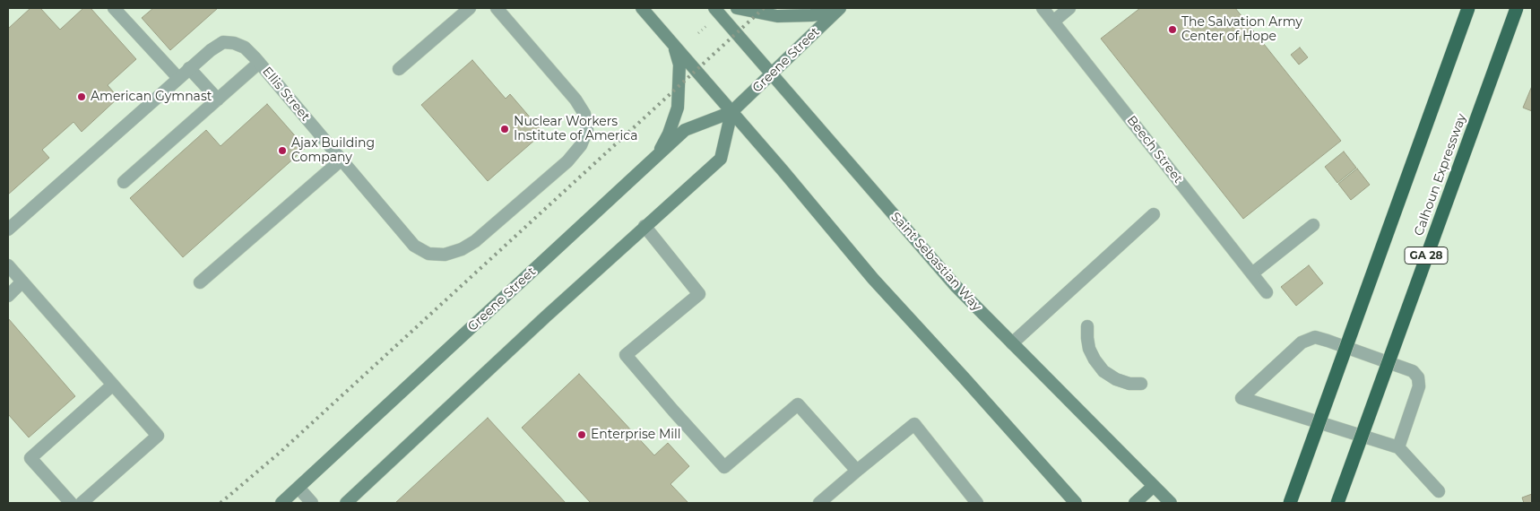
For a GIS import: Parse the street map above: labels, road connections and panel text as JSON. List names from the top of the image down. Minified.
{"streets":{"highway":["Calhoun Expressway","GA 28"],"main road":["Greene Street","Saint Sebastian Way"],"street":["Ellis Street","Beech Street"]},"crossings":[["Greene Street","Saint Sebastian Way"]],"places":["The Salvation Army Center of Hope","American Gymnast","Nuclear Workers Institute of America","Ajax Building Company","Enterprise Mill"]}
